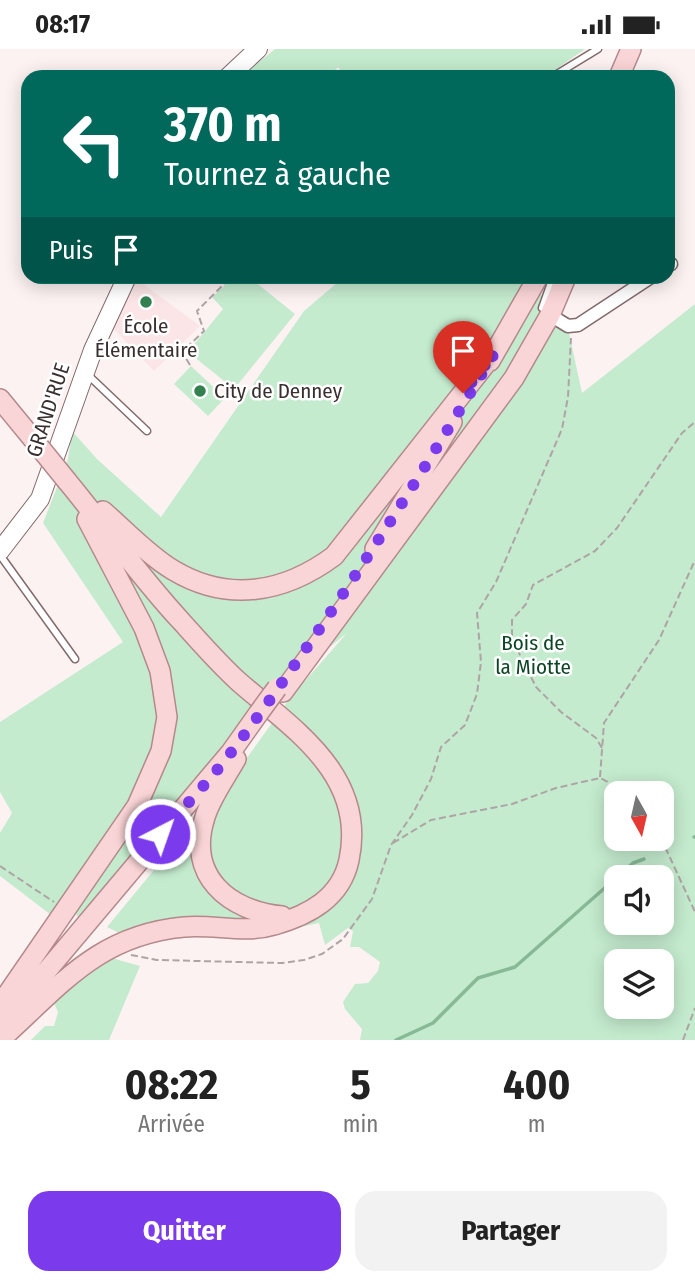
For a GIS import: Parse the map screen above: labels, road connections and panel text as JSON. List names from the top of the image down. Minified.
{"streets":{"street":["GRAND'RUE"]},"parks":["Bois de la Miotte"],"places":["École Élémentaire","City de Denney"],"north":"bottom","page":{"status":"08:17","turn":["370 m","Tournez à gauche"],"then":"Puis","eta":["08:22","Arrivée","5","min","400","m"],"buttons":["Quitter","Partager"]}}
